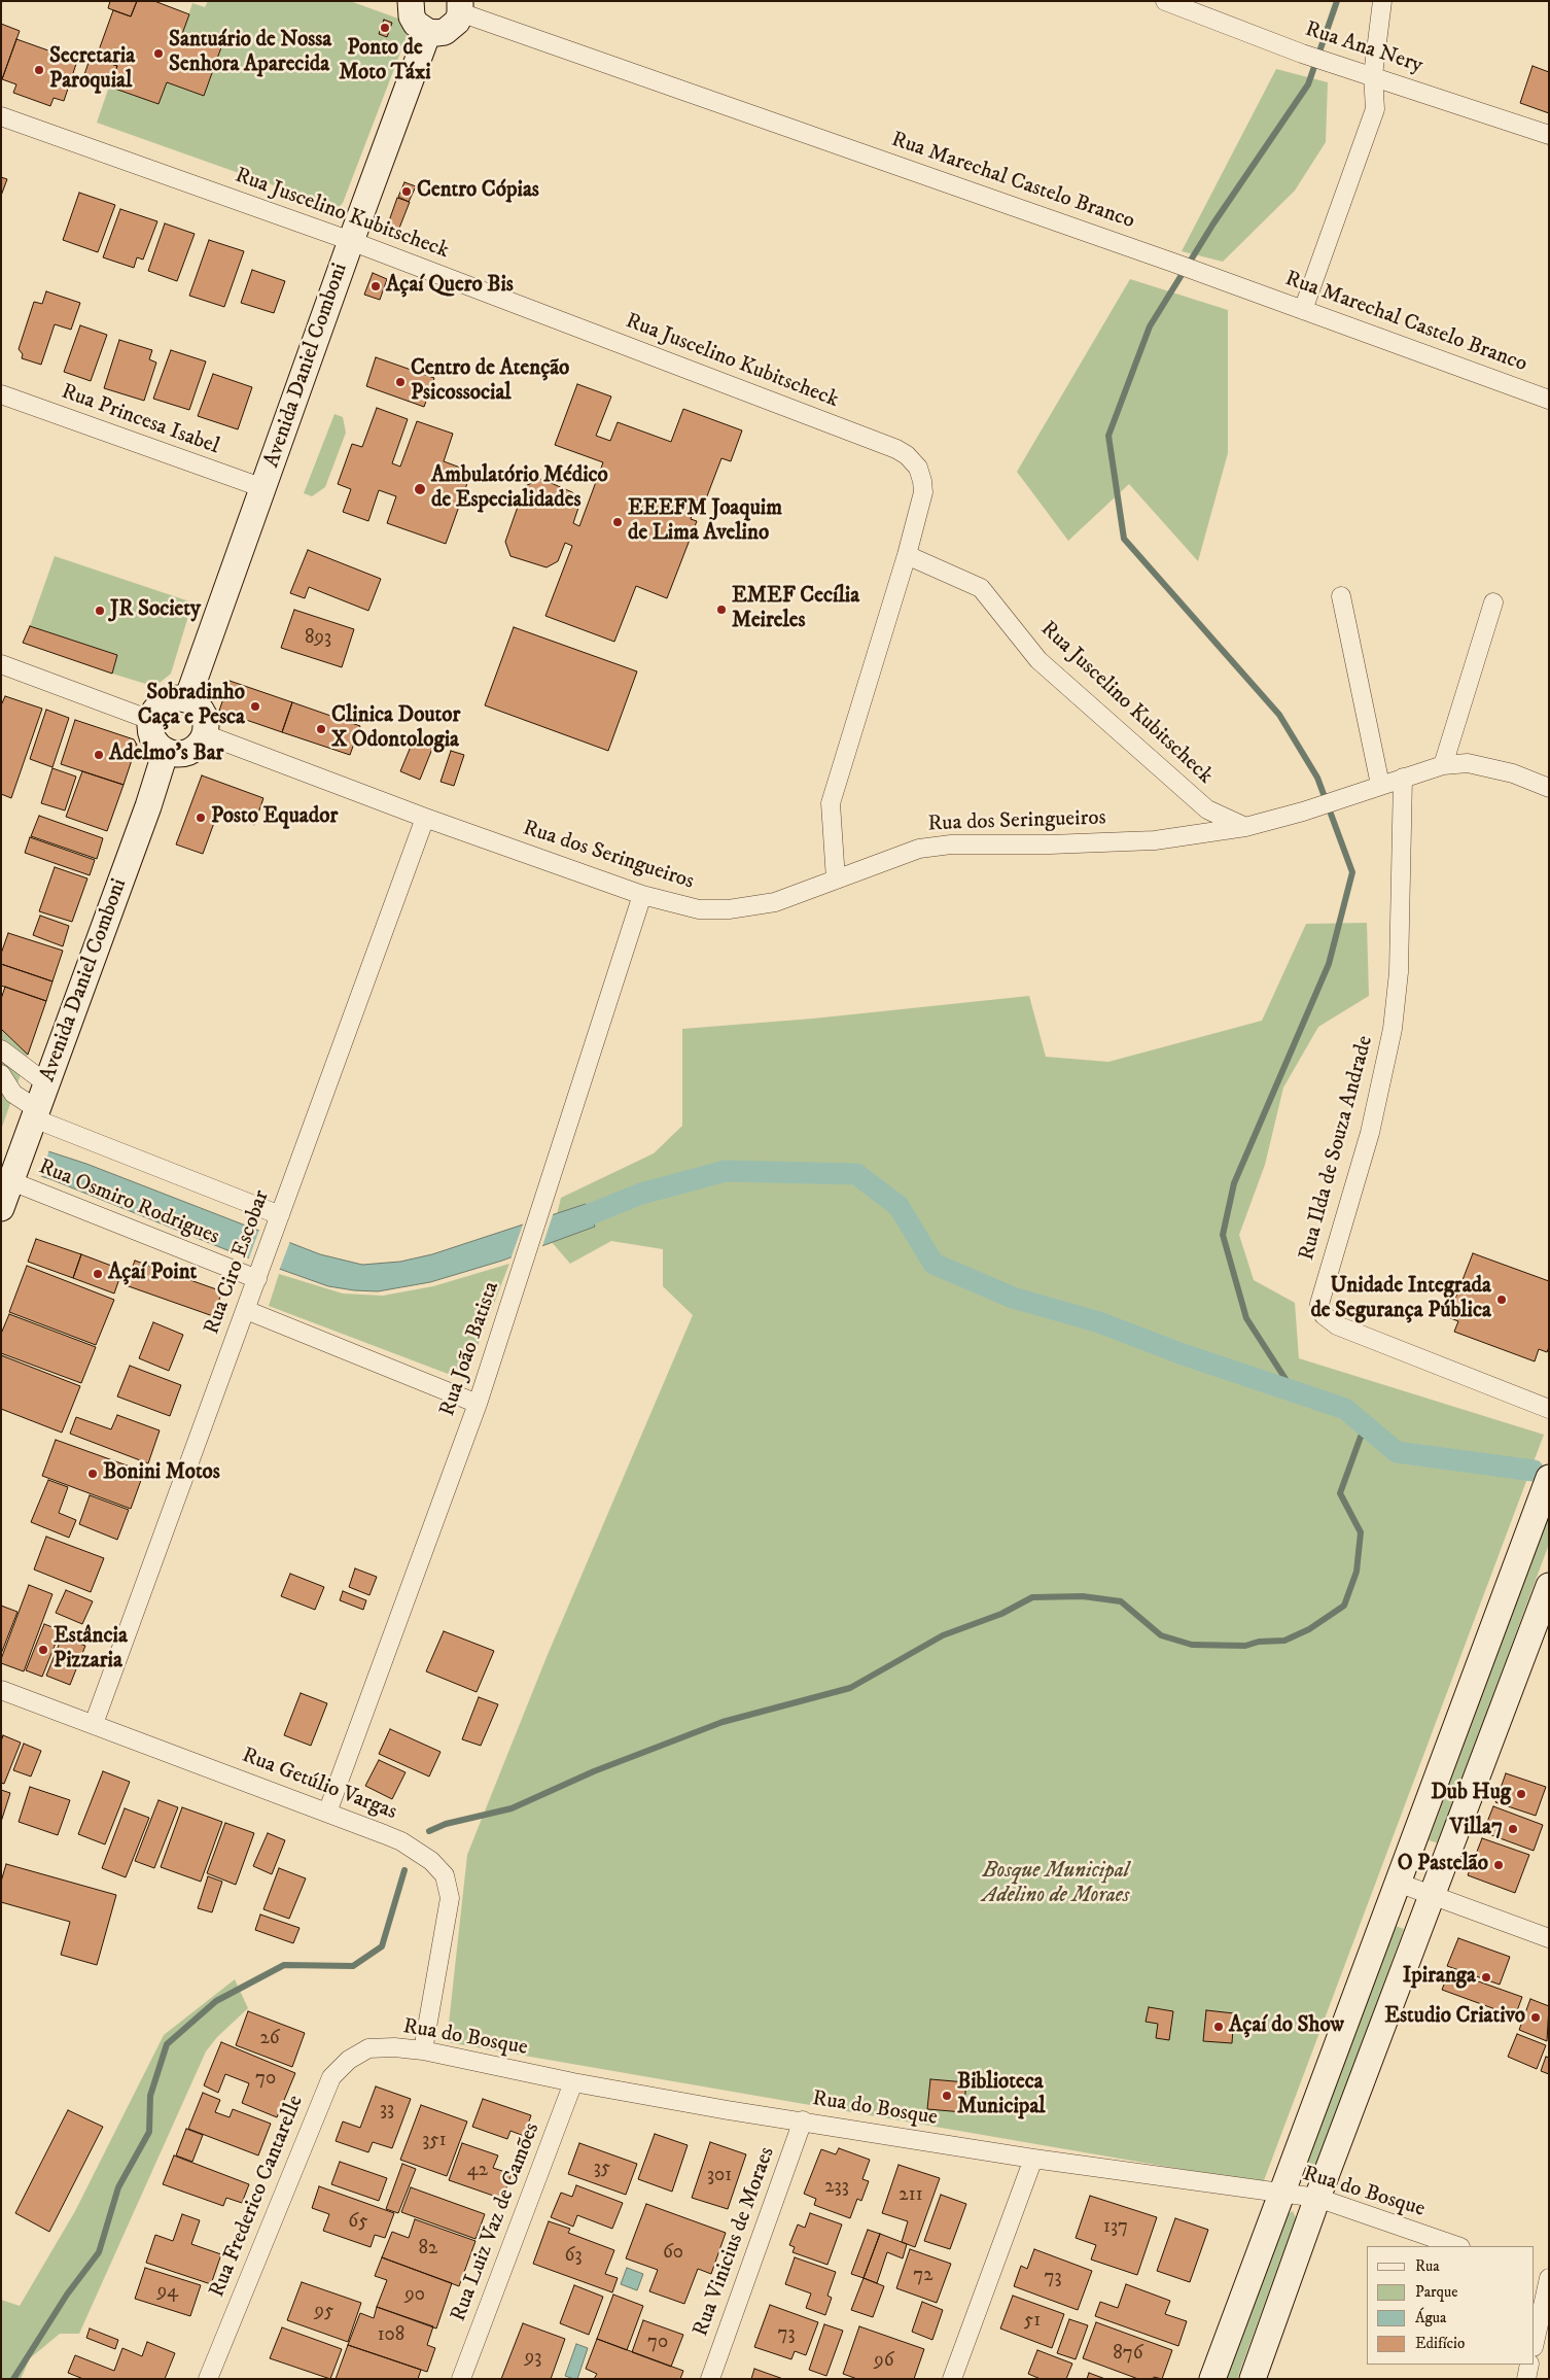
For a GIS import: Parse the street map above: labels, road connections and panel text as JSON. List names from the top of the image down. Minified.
{"streets":{"street":["Rua Ana Nery","Rua Marechal Castelo Branco","Rua Juscelino Kubitscheck","Avenida Daniel Comboni","Rua Princesa Isabel","Rua dos Seringueiros","Rua Ilda de Souza Andrade","Rua Osmiro Rodrigues","Rua Ciro Escobar","Rua João Batista","Rua Getúlio Vargas","Rua do Bosque","Rua Frederico Cantarelle","Rua Luiz Vaz de Camões","Rua Vinicius de Moraes"]},"crossings":[["Rua Juscelino Kubitscheck","Avenida Daniel Comboni"],["Rua Juscelino Kubitscheck","Rua dos Seringueiros"],["Avenida Daniel Comboni","Rua Princesa Isabel"],["Avenida Daniel Comboni","Rua dos Seringueiros"],["Avenida Daniel Comboni","Rua Osmiro Rodrigues"],["Rua dos Seringueiros","Rua Ilda de Souza Andrade"],["Rua dos Seringueiros","Rua Ciro Escobar"],["Rua dos Seringueiros","Rua João Batista"],["Rua Osmiro Rodrigues","Rua Ciro Escobar"],["Rua Ciro Escobar","Rua Getúlio Vargas"],["Rua João Batista","Rua Getúlio Vargas"],["Rua Getúlio Vargas","Rua do Bosque"],["Rua do Bosque","Rua Frederico Cantarelle"],["Rua do Bosque","Rua Luiz Vaz de Camões"],["Rua do Bosque","Rua Vinicius de Moraes"]],"parks":["Bosque Municipal Adelino de Moraes"],"places":["Ponto de Moto Táxi","Santuário de Nossa Senhora Aparecida","Secretaria Paroquial","Centro Cópias","Açaí Quero Bis","Centro de Atenção Psicossocial","Ambulatório Médico de Especialidades","EEEFM Joaquim de Lima Avelino","EMEF Cecília Meireles","JR Society","Sobradinho Caça e Pesca","Clinica Doutor X Odontologia","Adelmo's Bar","Posto Equador","Açaí Point","Unidade Integrada de Segurança Pública","Bonini Motos","Estância Pizzaria","Dub Hug","Villa7","O Pastelão","Ipiranga","Estudio Criativo","Açaí do Show","Biblioteca Municipal"],"house_numbers":["893","26","70","33","351","35","42","301","233","211","65","137","82","60","63","72","73","94","90","95","51","73","108","70","876","93","96"],"legend":["Rua","Parque","Água","Edifício"]}
